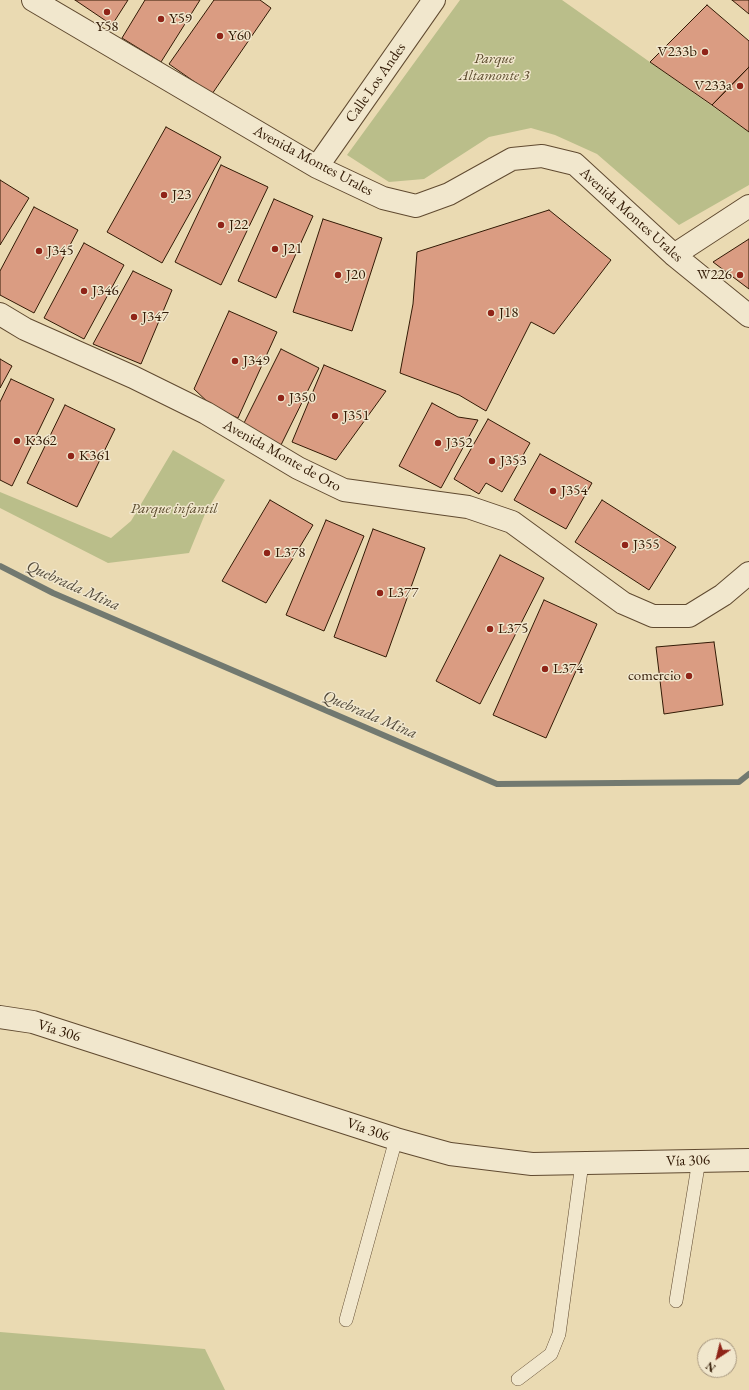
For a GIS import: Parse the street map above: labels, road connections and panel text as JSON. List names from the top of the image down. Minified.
{"streets":{"street":["Calle Los Andes","Avenida Montes Urales","Avenida Monte de Oro","Vía 306"]},"crossings":[["Calle Los Andes","Avenida Montes Urales"]],"water":["Quebrada Mina"],"parks":["Parque Altamonte 3","Parque infantil"],"places":["Y58","Y59","Y60","V233b","V233a","J23","J22","J21","J345","J20","W226","J346","J18","J347","J349","J350","J351","K362","J352","K361","J353","J354","J355","L378","L377","L375","L374","comercio"],"north":"bottom left"}
